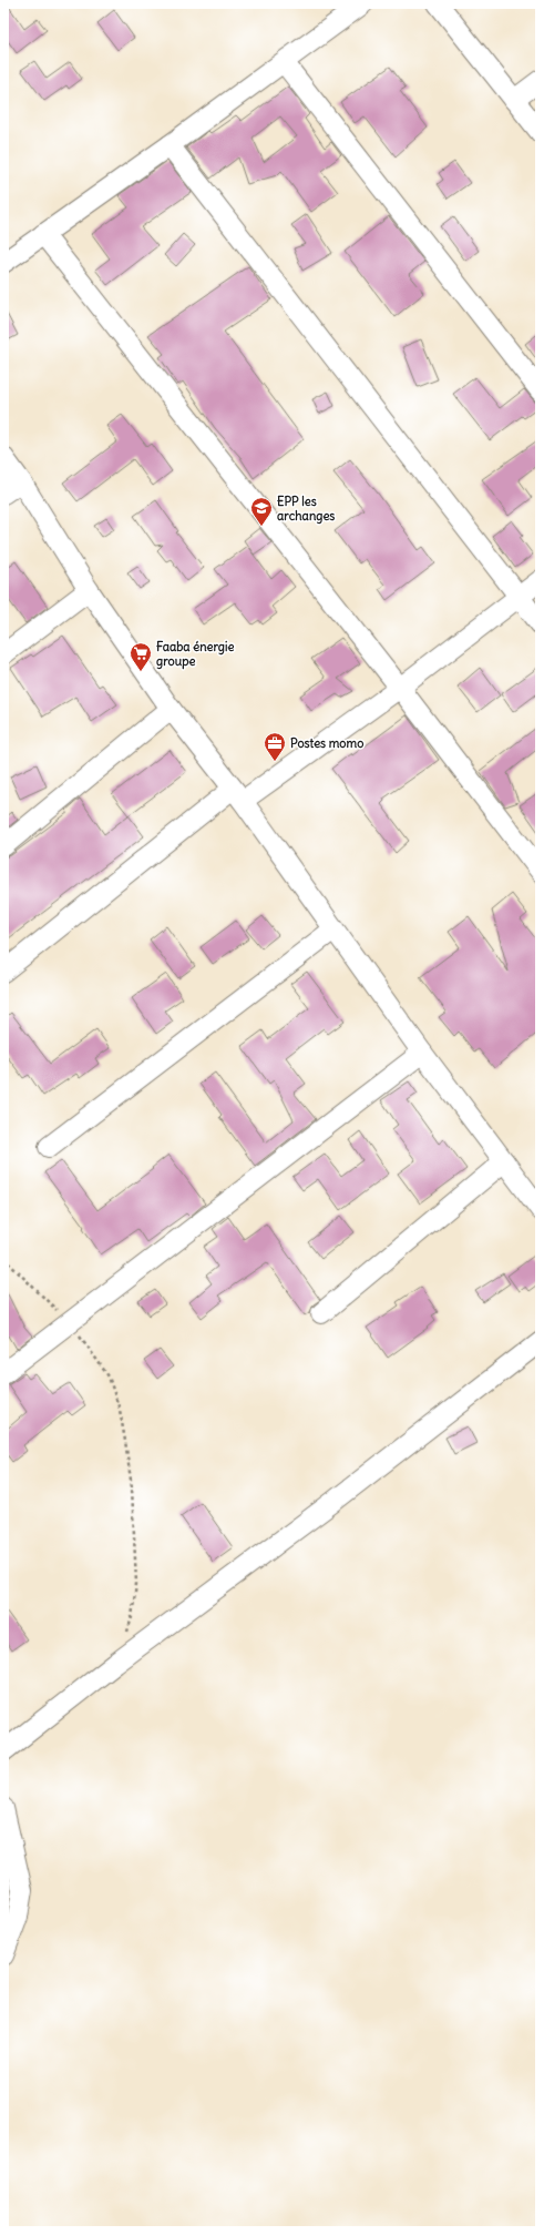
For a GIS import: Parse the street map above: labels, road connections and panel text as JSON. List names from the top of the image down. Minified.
{"places":{"school or university":["EPP les archanges"],"supermarket":["Faaba énergie groupe"],"office":["Postes momo"]}}
